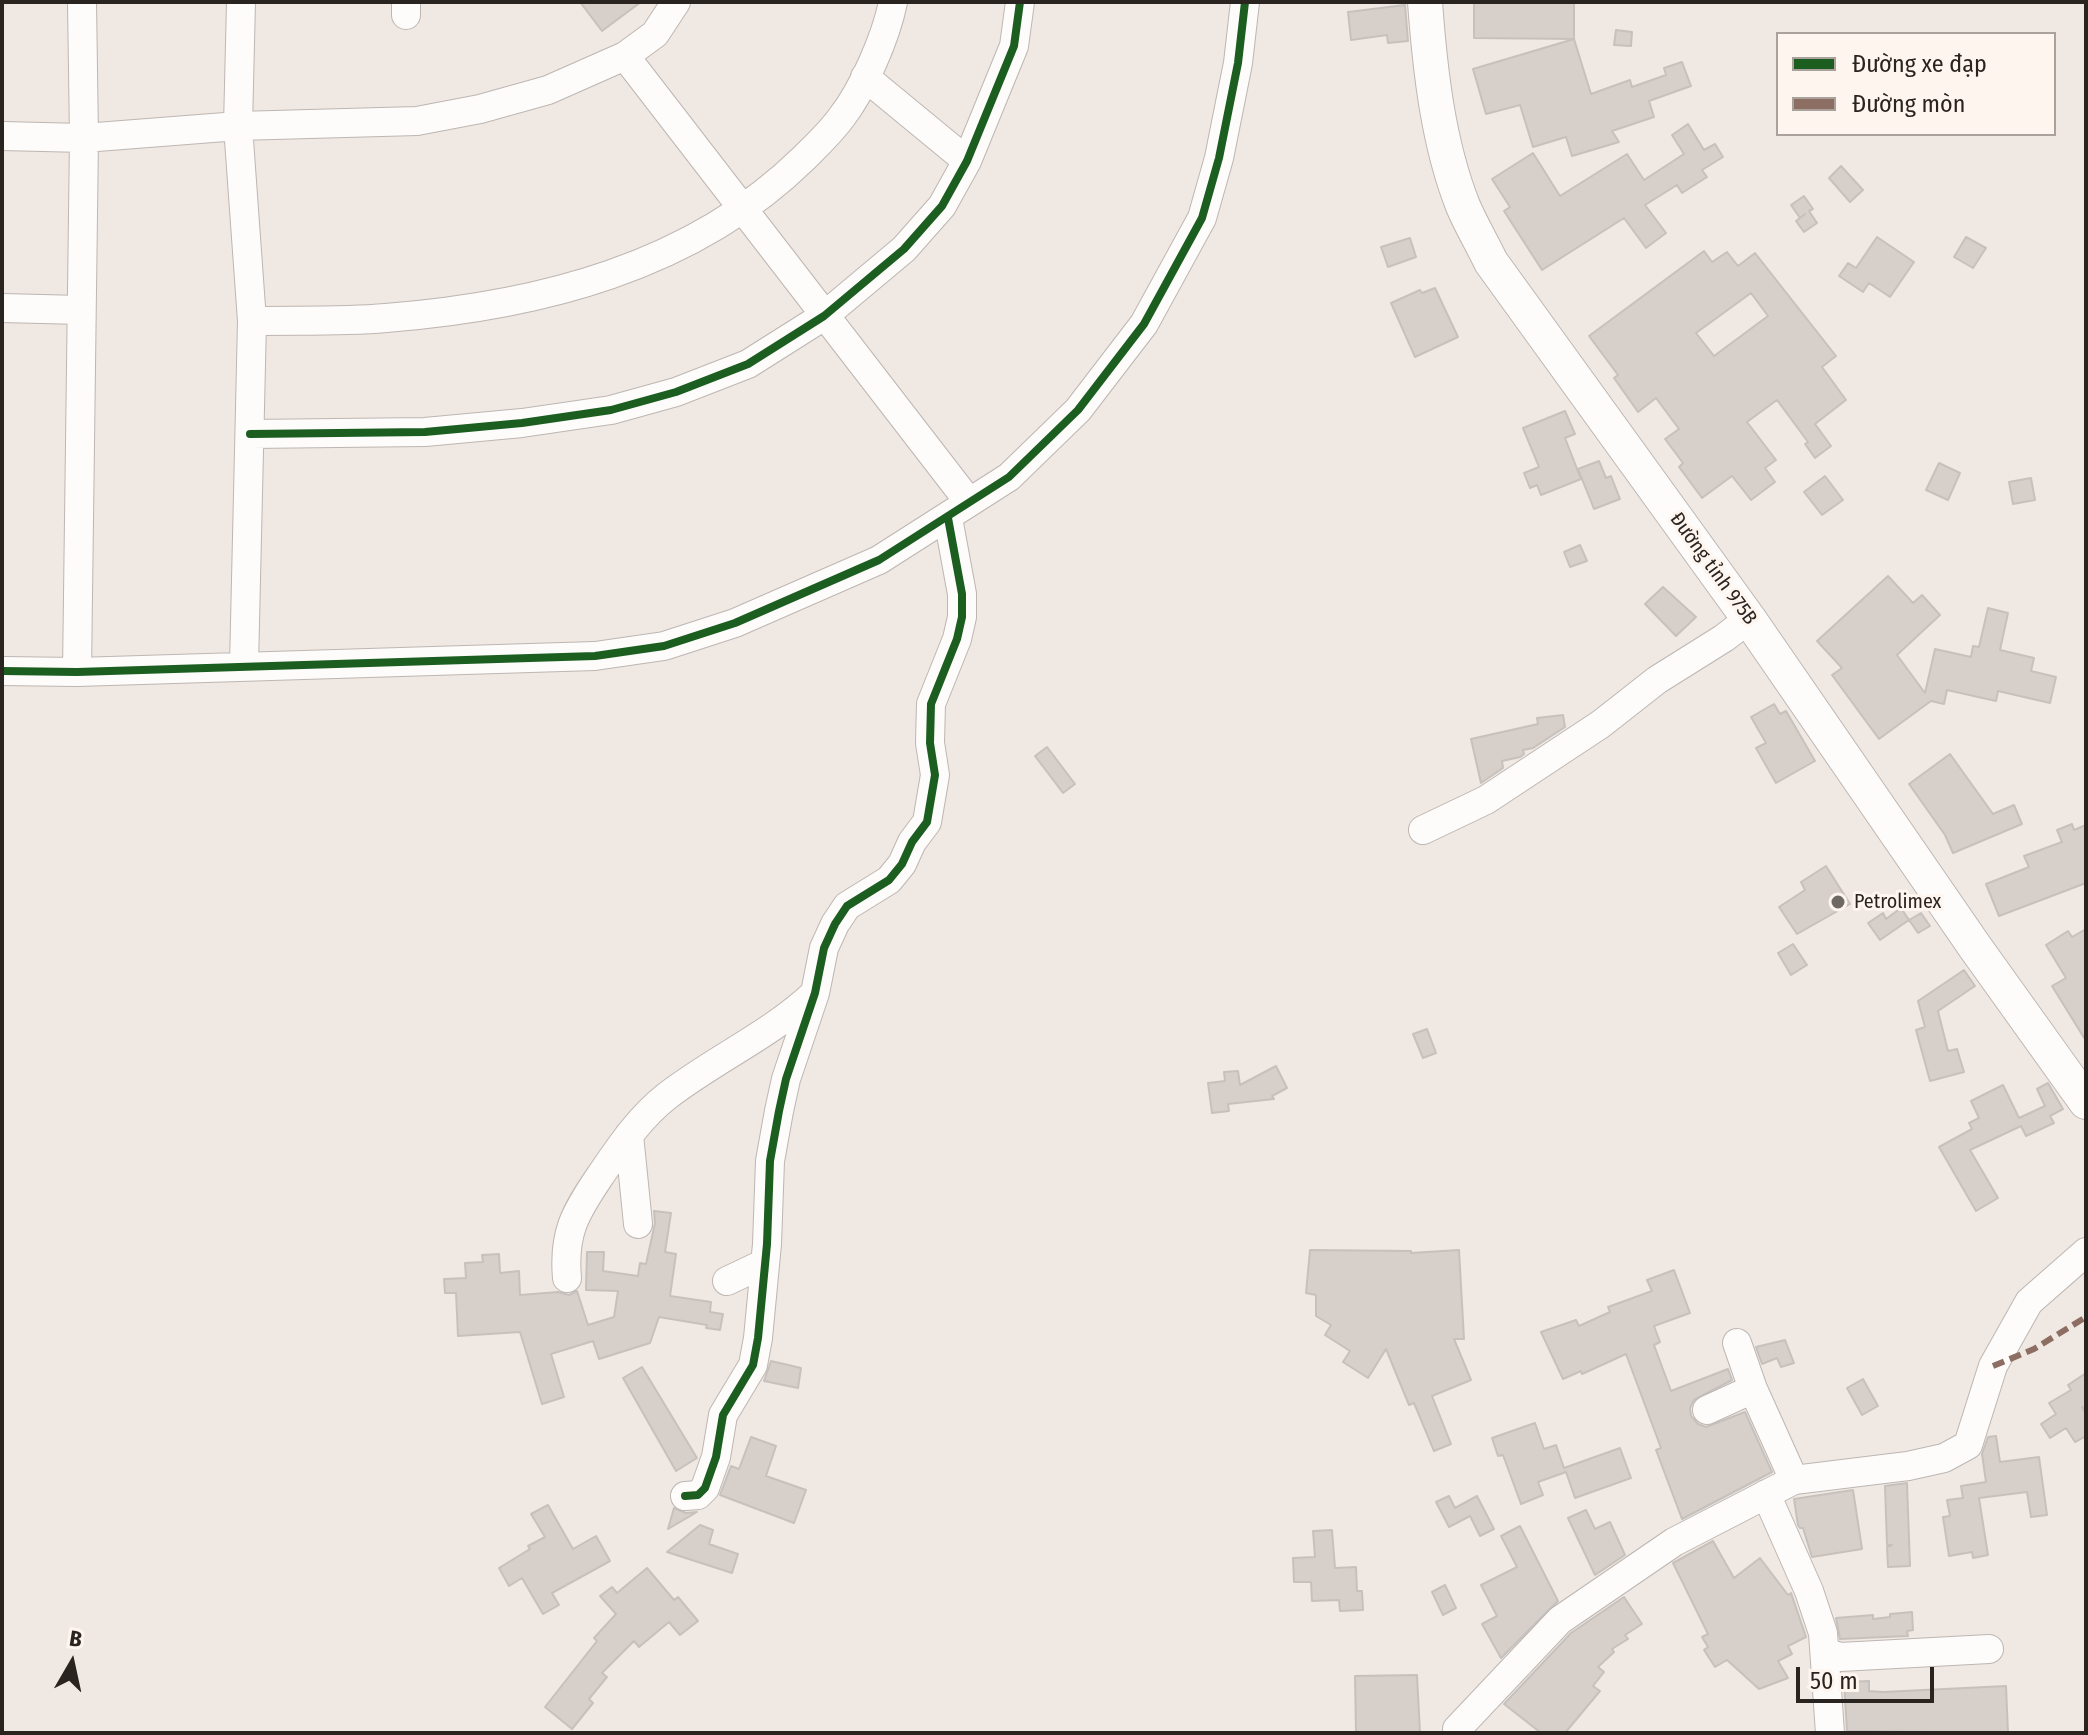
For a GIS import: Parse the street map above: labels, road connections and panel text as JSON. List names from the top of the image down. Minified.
{"streets":{"main road":["Đường tỉnh 975B"]},"places":["Petrolimex"],"legend":["Đường xe đạp","Đường mòn"],"scale_bar":"50 m","north":"top"}
